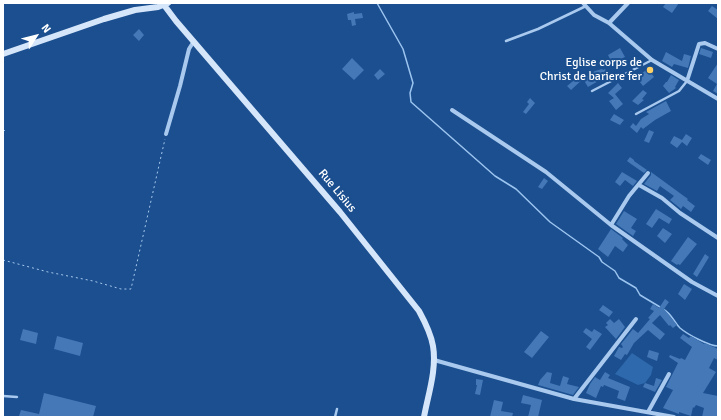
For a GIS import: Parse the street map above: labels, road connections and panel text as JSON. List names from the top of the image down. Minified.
{"streets":{"street":["Rue Lisius"]},"places":["Eglise corps de Christ de bariere fer"],"north":"top right"}
